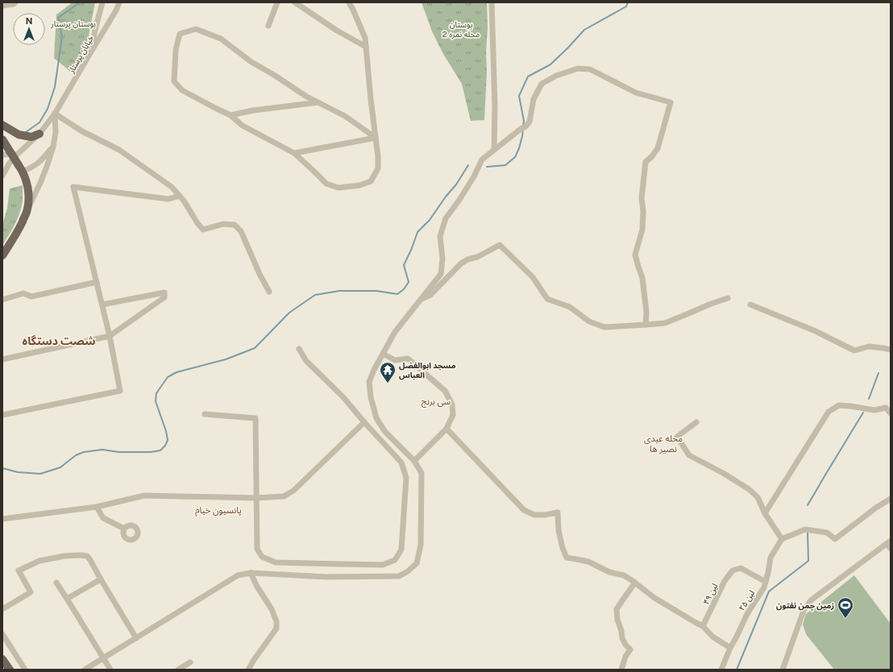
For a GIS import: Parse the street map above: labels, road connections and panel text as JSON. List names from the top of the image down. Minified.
{"streets":{"street":["خیابان پرستار","لین ۴۹","لین ۲۵"]},"crossings":[["لین ۴۹","لین ۲۵"]],"districts":["شصت دستگاه","سی برنج","محله عیدی نصیر ها","پانسیون خیام"],"parks":["بوستان پرستار","بوستان محله نمره 2"],"places":{"temple":["مسجد ابوالفضل العباس"],"sports":["زمین چمن نفتون"]},"north":"top"}
